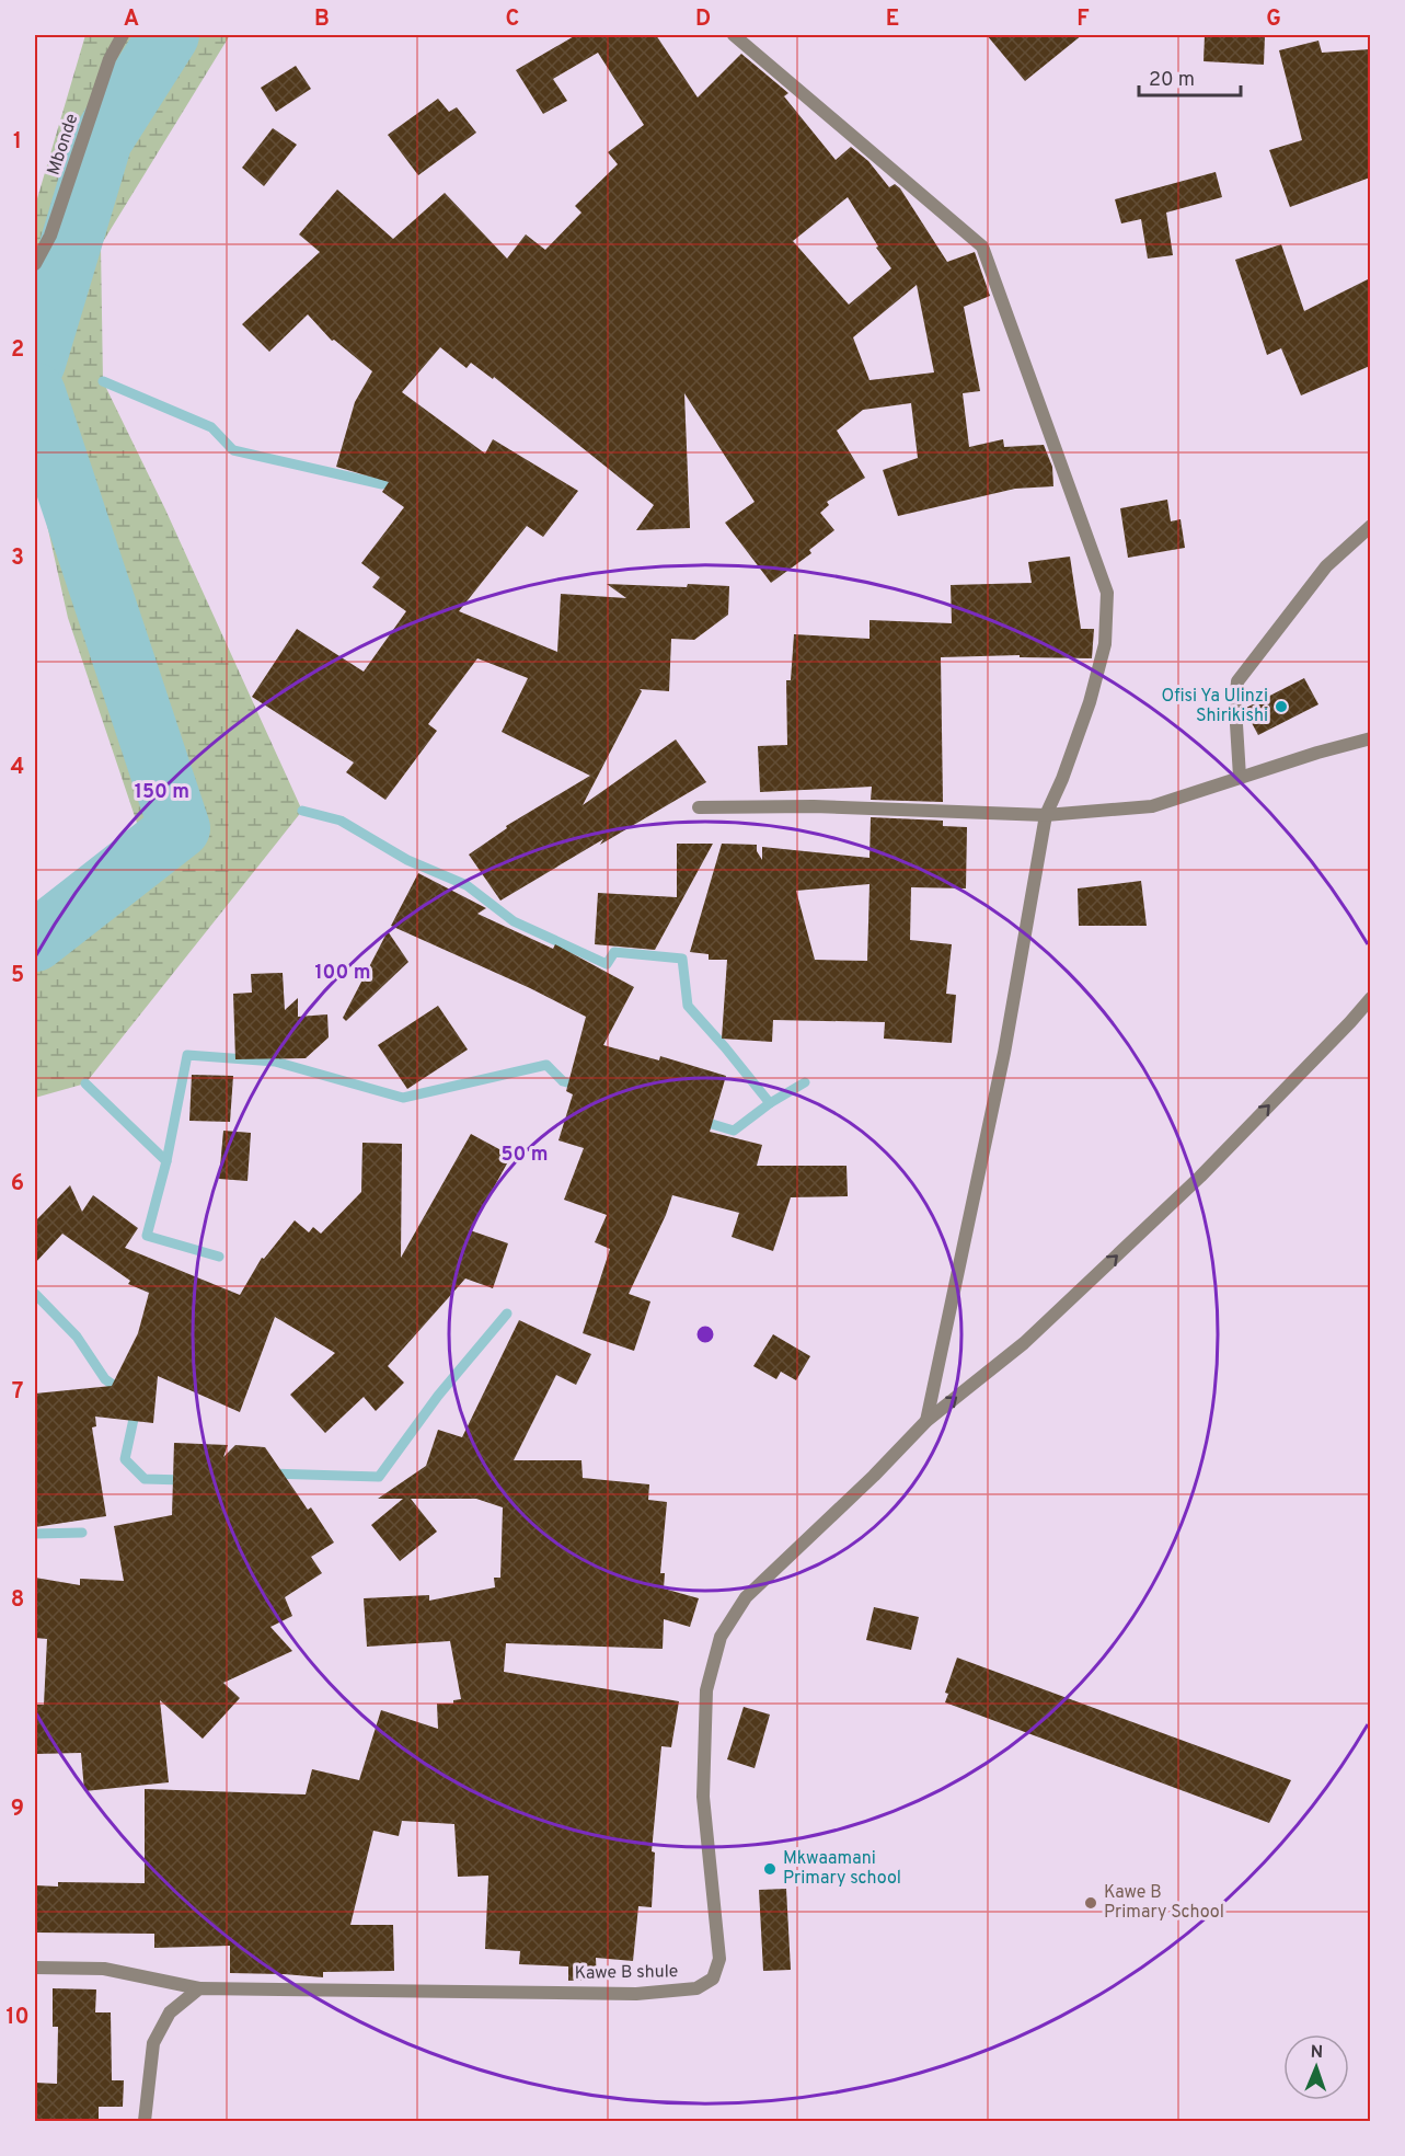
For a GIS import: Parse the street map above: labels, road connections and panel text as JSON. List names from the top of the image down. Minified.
{"streets":{"street":["Mbonde","Kawe B shule"]},"places":["Ofisi Ya Ulinzi Shirikishi","Mkwaamani Primary school","Kawe B Primary School"],"scale_bar":"20 m","north":"top","grid":{"columns":["A","B","C","D","E","F","G"],"rows":["1","2","3","4","5","6","7","8","9","10"]},"rings":["150 m","100 m","50 m"]}
